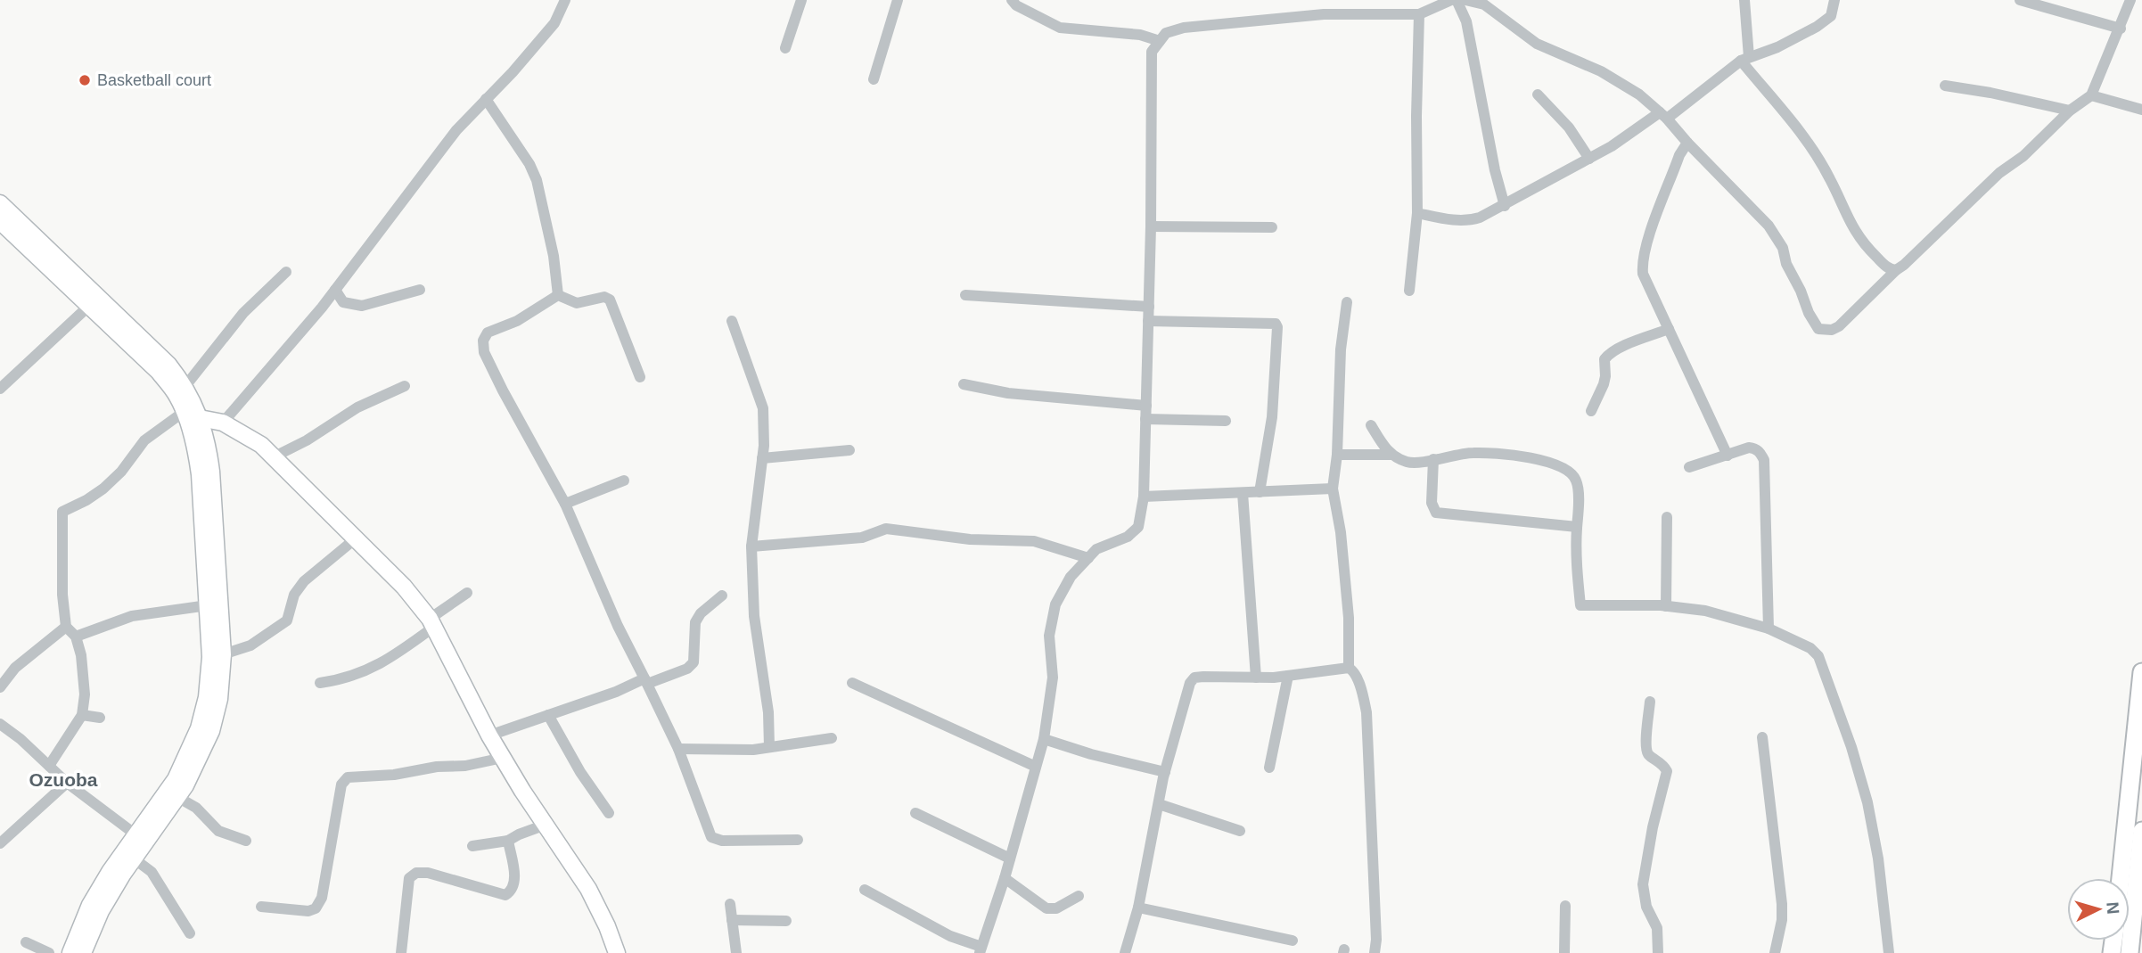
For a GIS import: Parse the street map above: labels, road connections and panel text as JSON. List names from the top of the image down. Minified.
{"districts":["Ozuoba"],"places":["Basketball court"],"north":"right"}
